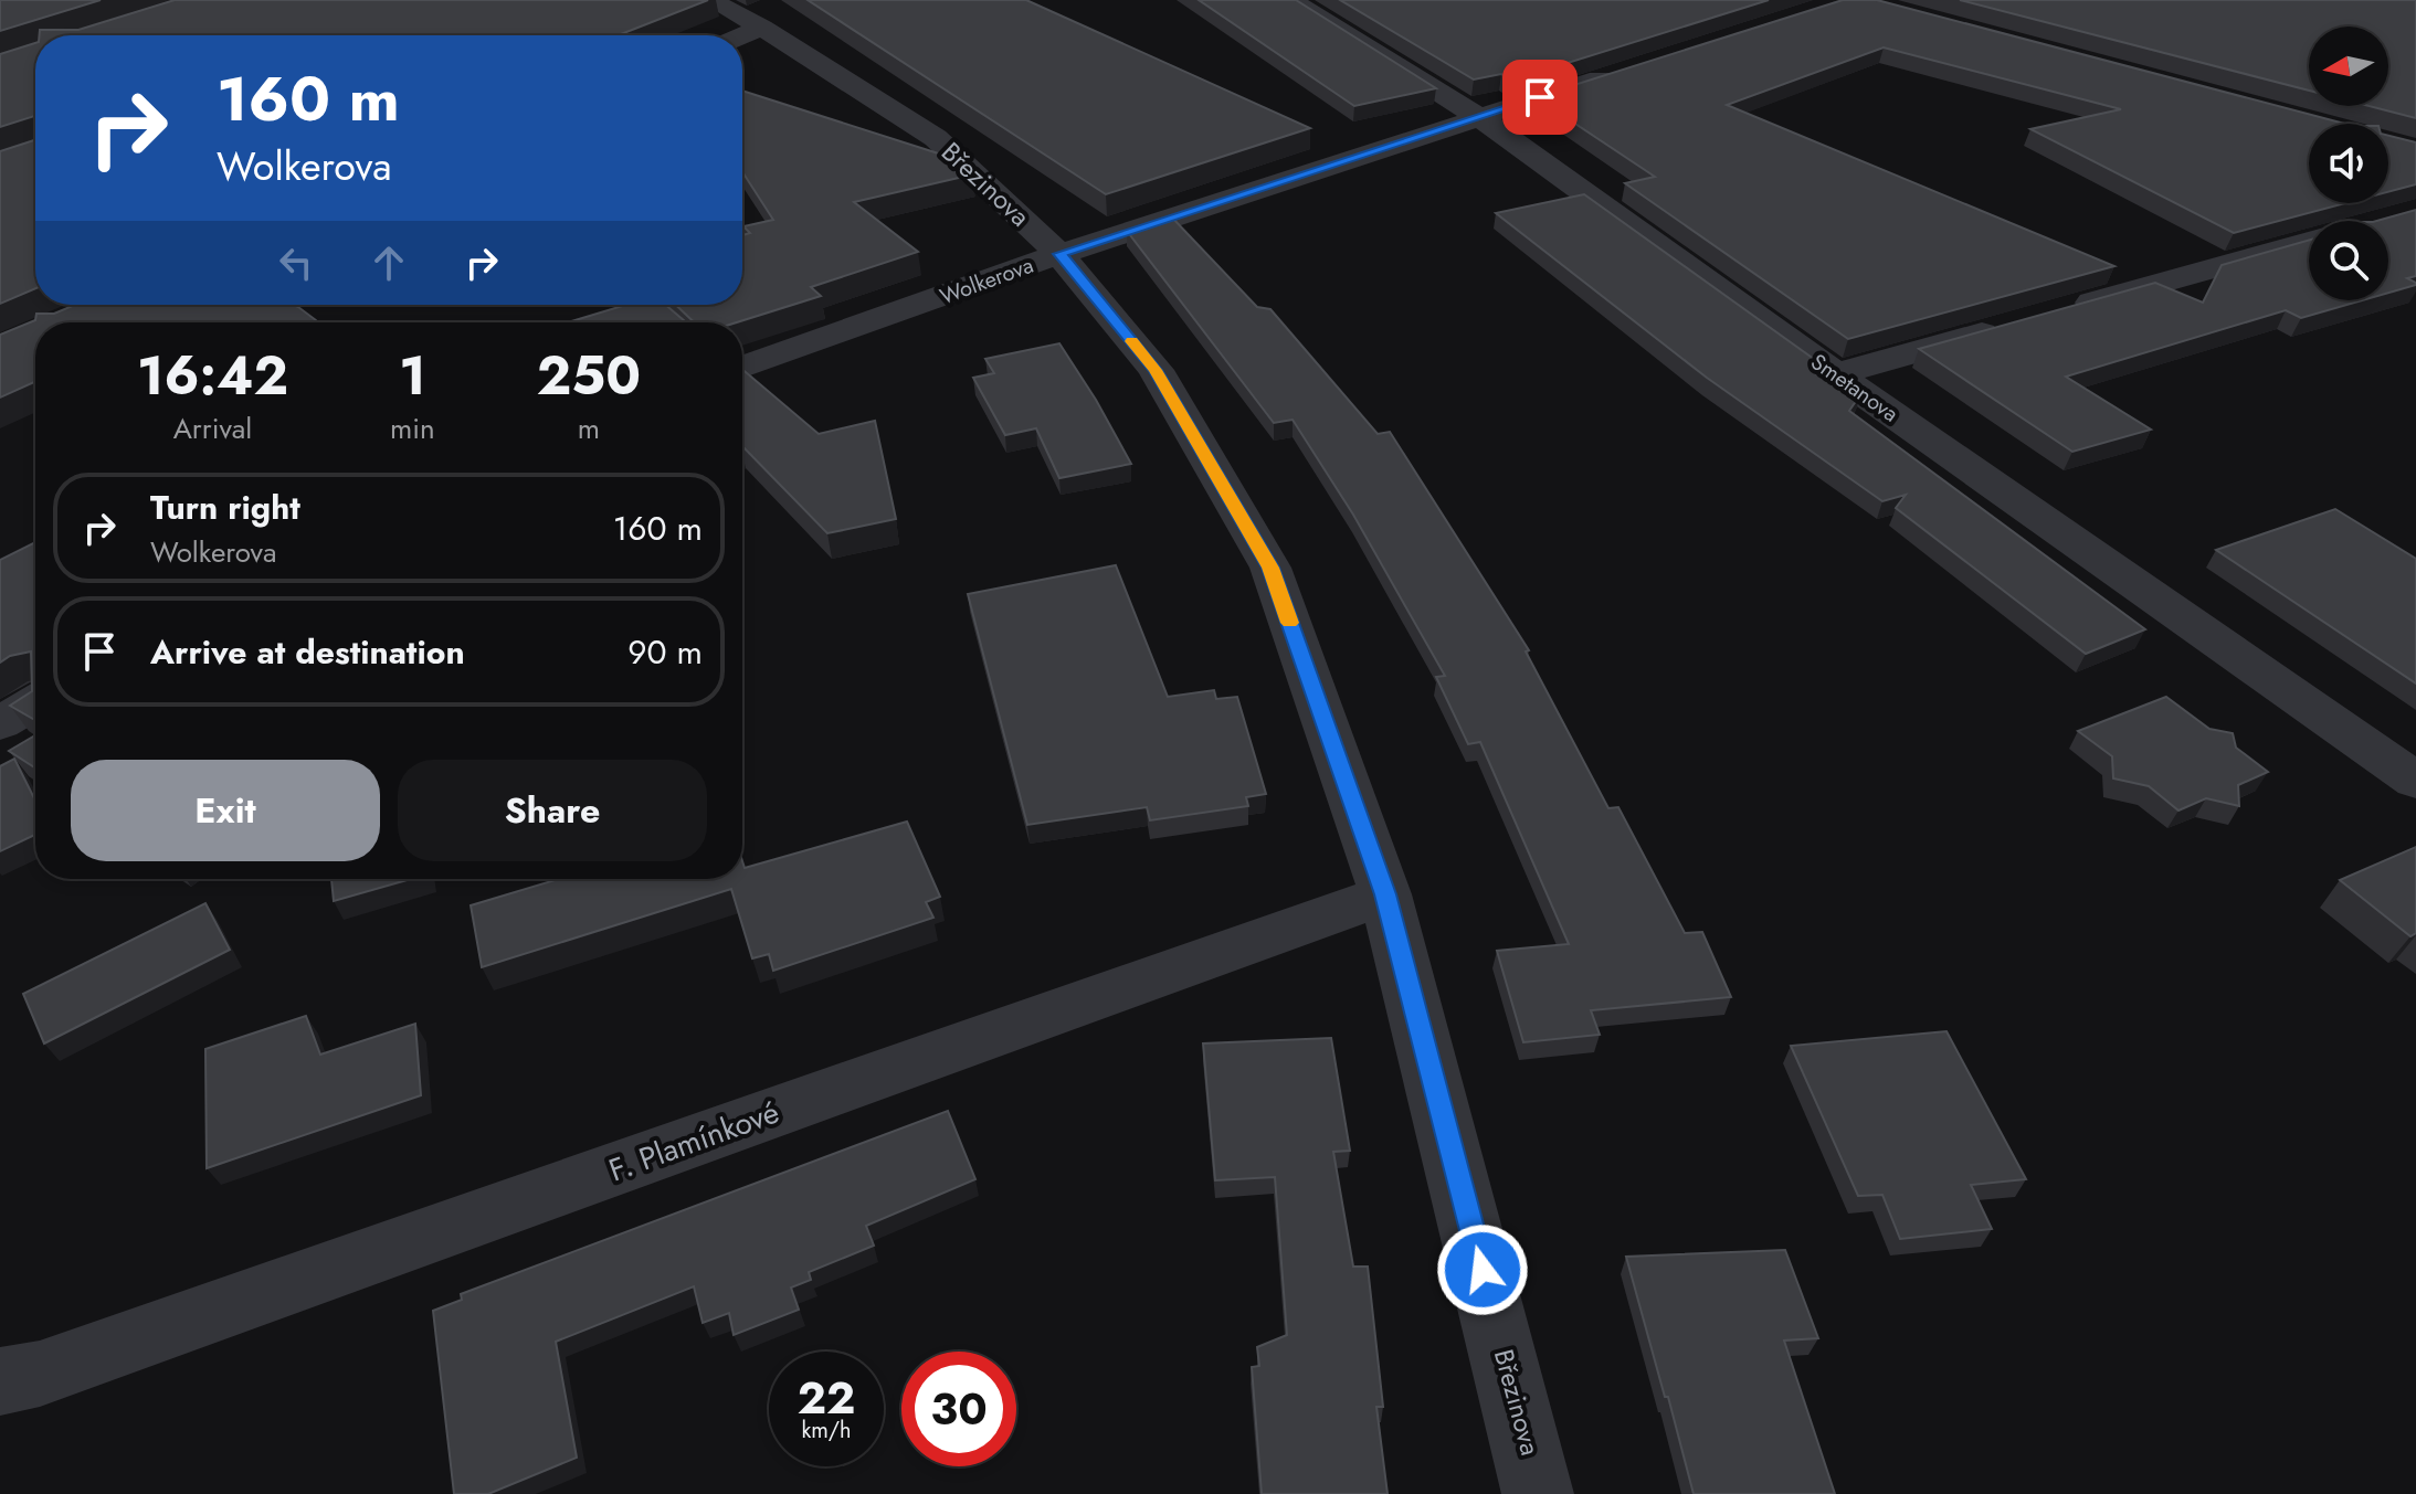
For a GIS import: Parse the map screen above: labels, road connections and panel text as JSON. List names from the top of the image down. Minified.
{"streets":{"street":["Březinova","Wolkerova","Smetanova","F. Plamínkové"]},"crossings":[["Březinova","Wolkerova"],["Březinova","F. Plamínkové"],["Wolkerova","Smetanova"]],"north":"left","page":{"turn":["160 m","Wolkerova"],"eta":["16:42","Arrival","1","min","250","m"],"list":[{"name":"Turn right","note":"Wolkerova","value":"160 m"},{"name":"Arrive at destination","value":"90 m"}],"buttons":["Exit","Share"],"speed":"22 km/h","limit":"30"}}
